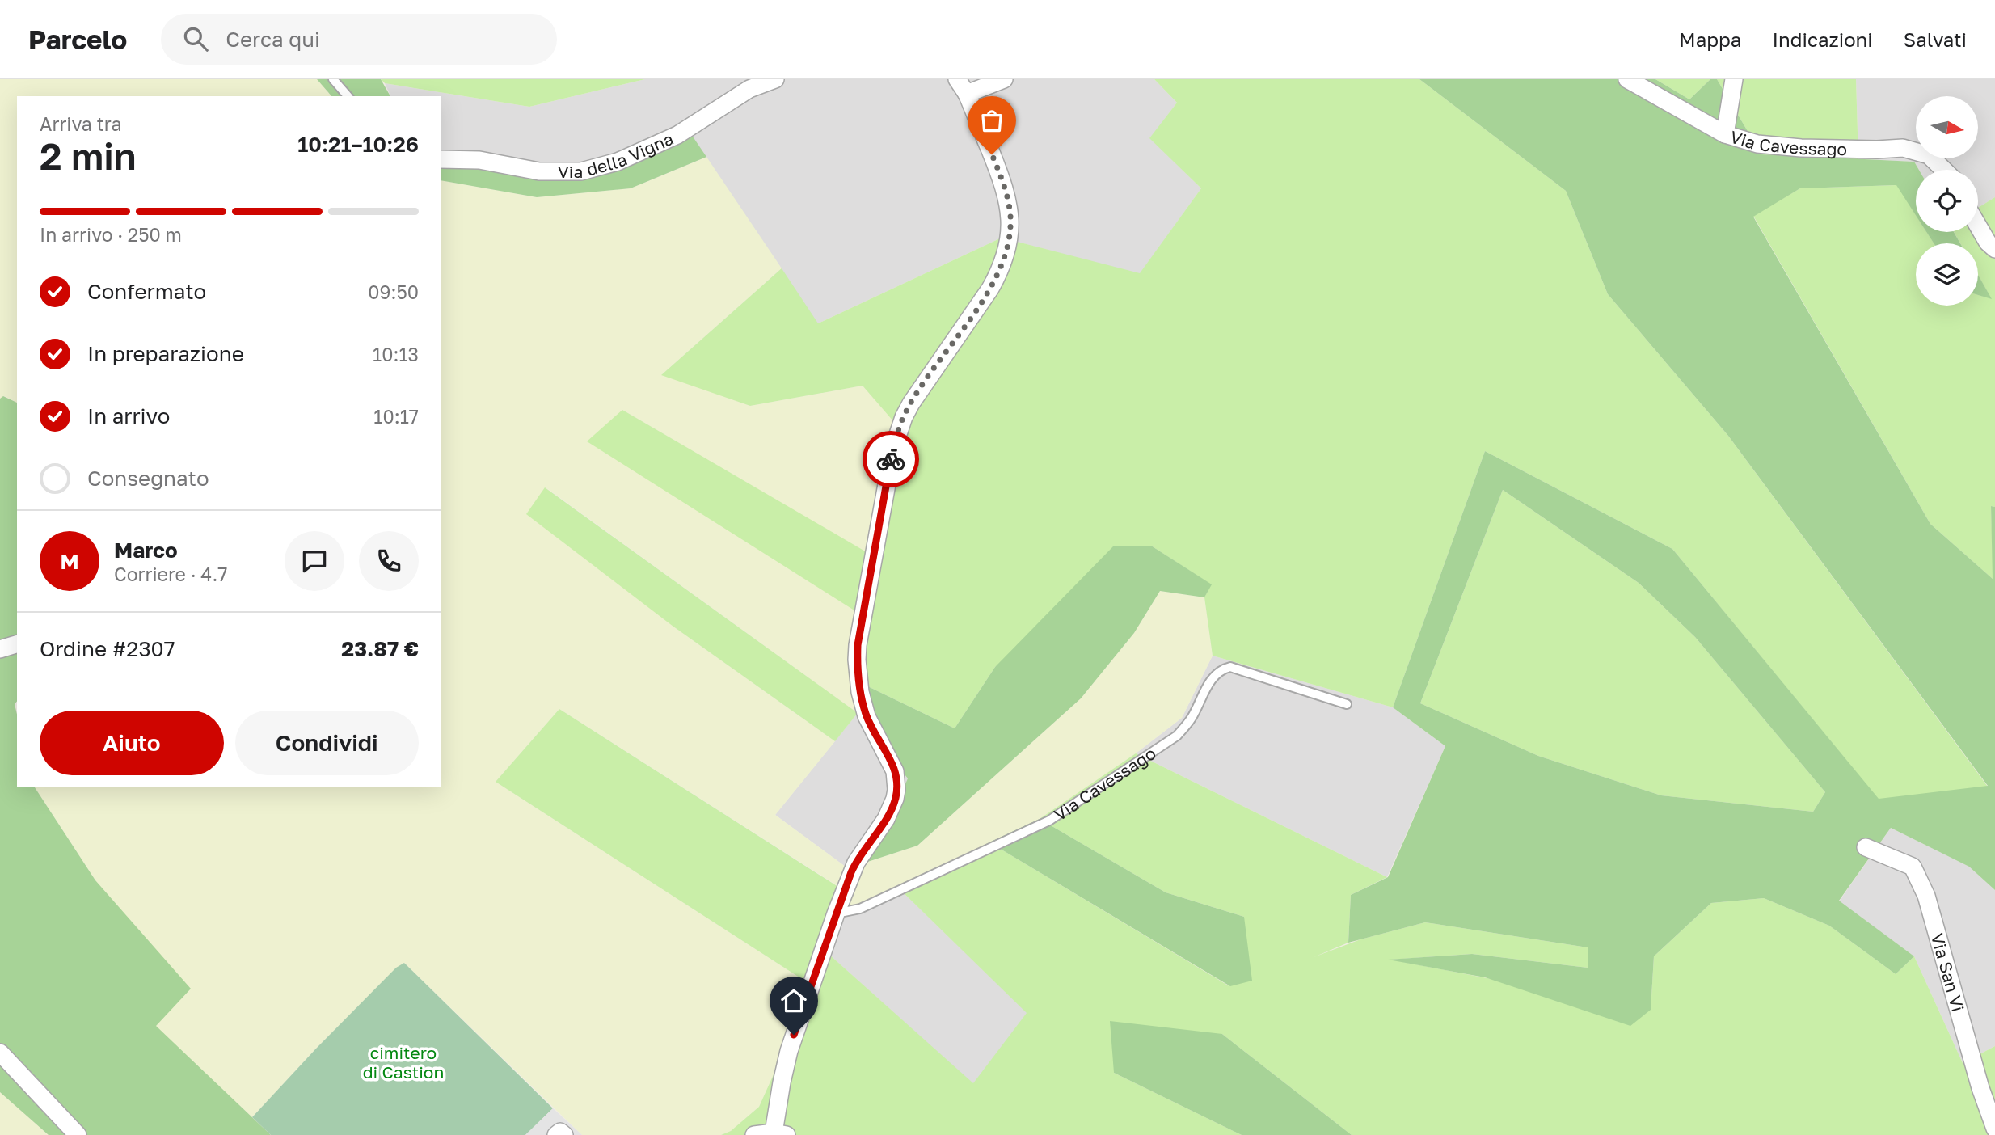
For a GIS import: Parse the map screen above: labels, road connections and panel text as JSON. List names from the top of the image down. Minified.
{"streets":{"street":["Via Cavessago","Via della Vigna","Via San Vi"]},"parks":["cimitero di Castion"],"north":"right","page":{"header":"Parcelo","search":"Cerca qui","nav":["Mappa","Indicazioni","Salvati"],"heading":["2 min","Arriva tra","10:21–10:26"],"panel":["Marco","Corriere · 4.7","Ordine #2307","23.87 €"],"bar":"In arrivo · 250 m","list":[["Confermato","09:50"],["In preparazione","10:13"],["In arrivo","10:17"],"Consegnato"],"round":"M","buttons":["Aiuto","Condividi"]}}
